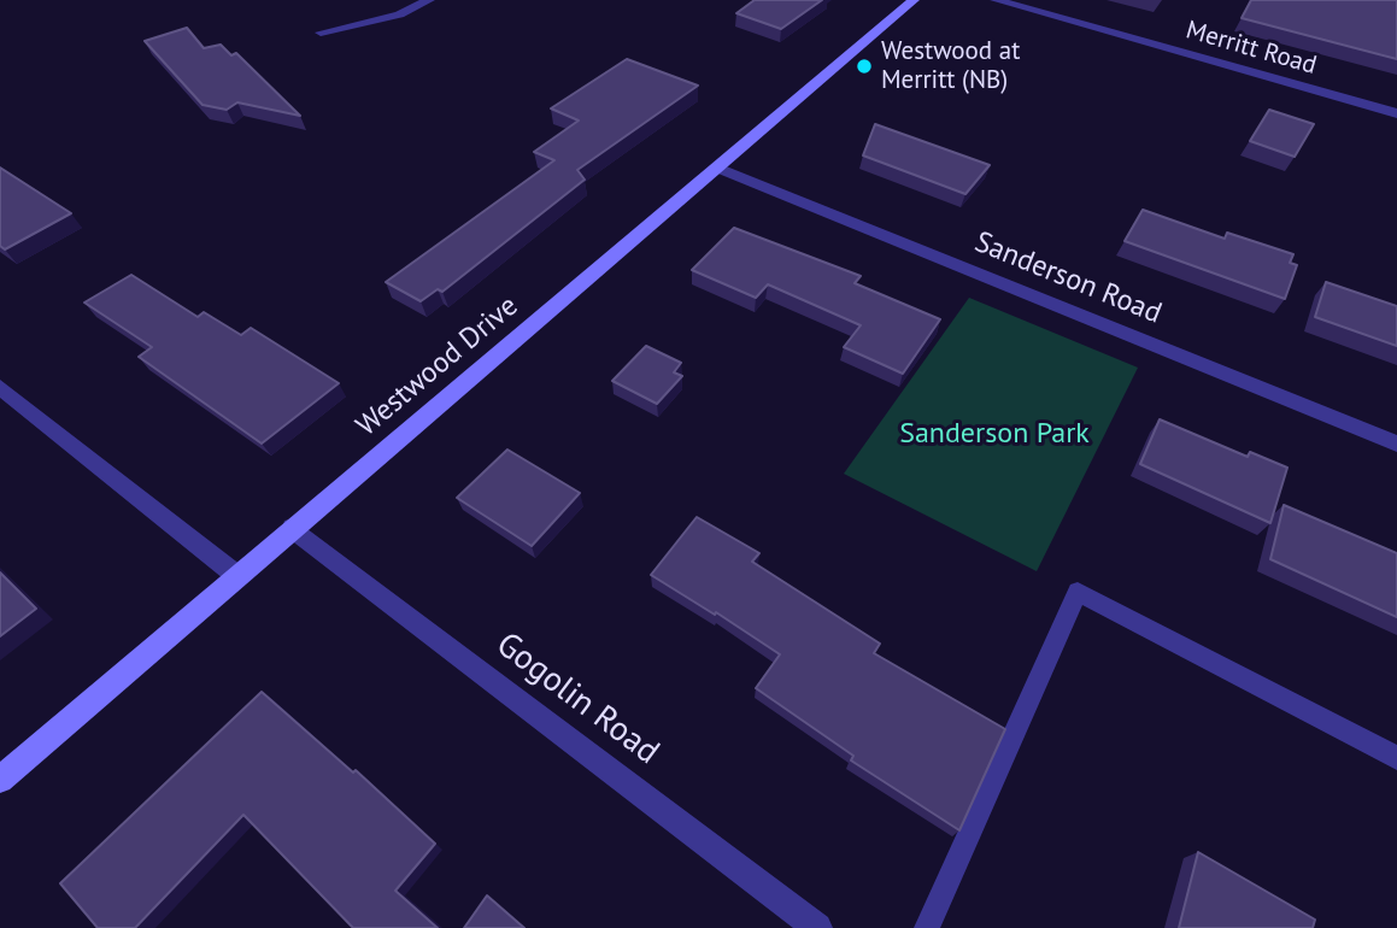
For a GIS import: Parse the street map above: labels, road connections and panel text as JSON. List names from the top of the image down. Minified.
{"streets":{"street":["Merritt Road","Sanderson Road","Westwood Drive","Gogolin Road"]},"crossings":[["Sanderson Road","Westwood Drive"],["Westwood Drive","Gogolin Road"]],"parks":["Sanderson Park"],"places":["Westwood at Merritt (NB)"]}
